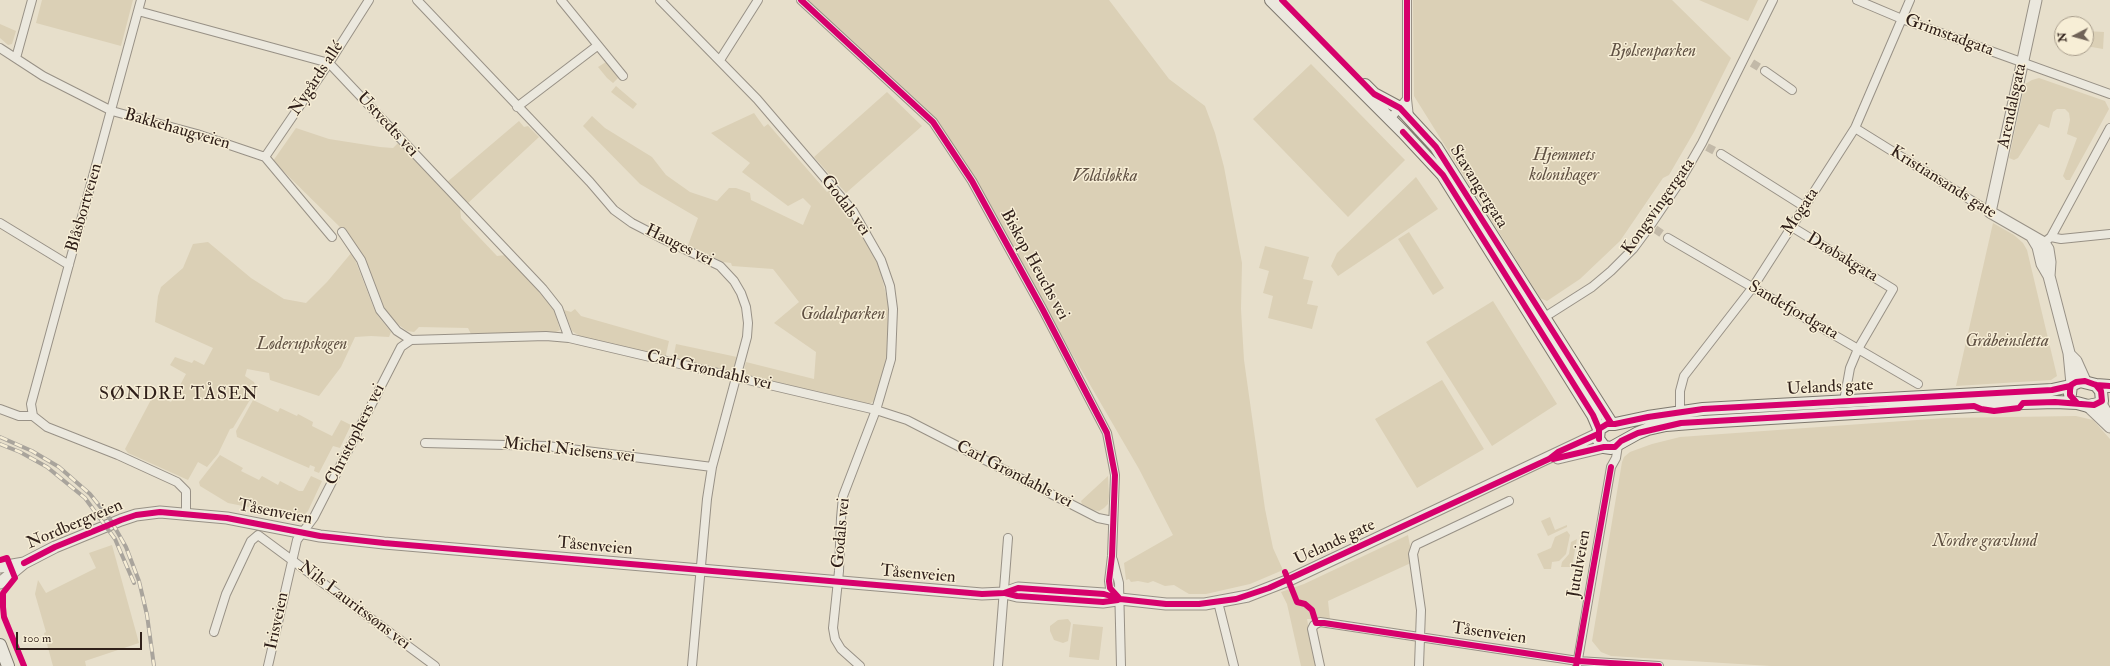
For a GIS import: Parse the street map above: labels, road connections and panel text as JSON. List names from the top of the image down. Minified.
{"streets":{"main road":["Stavangergata","Uelands gate"],"street":["Grimstadgata","Nygårds allé","Arendalsgata","Ustvedts vei","Bakkehaugveien","Kristiansands gate","Godals vei","Kongsvingergata","Blåsbortveien","Mogata","Hauges vei","Drøbakgata","Biskop Heuchs vei","Sandefjordgata","Carl Grøndahls vei","Christophers vei","Michel Nielsens vei","Tåsenveien","Nordbergveien","Jutulveien","Nils Lauritssøns vei","Irisveien"]},"crossings":[["Grimstadgata","Arendalsgata"],["Grimstadgata","Mogata"],["Nygårds allé","Ustvedts vei"],["Nygårds allé","Bakkehaugveien"],["Arendalsgata","Kristiansands gate"],["Ustvedts vei","Carl Grøndahls vei"],["Bakkehaugveien","Blåsbortveien"],["Kristiansands gate","Mogata"],["Stavangergata","Kongsvingergata"],["Stavangergata","Uelands gate"],["Stavangergata","Jutulveien"],["Godals vei","Carl Grøndahls vei"],["Godals vei","Tåsenveien"],["Mogata","Drøbakgata"],["Mogata","Sandefjordgata"],["Mogata","Uelands gate"],["Hauges vei","Carl Grøndahls vei"],["Hauges vei","Michel Nielsens vei"],["Hauges vei","Tåsenveien"],["Drøbakgata","Sandefjordgata"],["Biskop Heuchs vei","Carl Grøndahls vei"],["Biskop Heuchs vei","Uelands gate"],["Biskop Heuchs vei","Tåsenveien"],["Carl Grøndahls vei","Christophers vei"],["Uelands gate","Tåsenveien"],["Uelands gate","Jutulveien"],["Christophers vei","Tåsenveien"],["Christophers vei","Irisveien"],["Tåsenveien","Nordbergveien"],["Tåsenveien","Jutulveien"],["Tåsenveien","Irisveien"],["Nils Lauritssøns vei","Irisveien"]],"districts":["SØNDRE TÅSEN"],"parks":["Bjølsenparken","Hjemmets kolonihager","Voldsløkka","Godalsparken","Gråbeinsletta","Løderupskogen","Nordre gravlund"],"scale_bar":"100 m","north":"left"}
